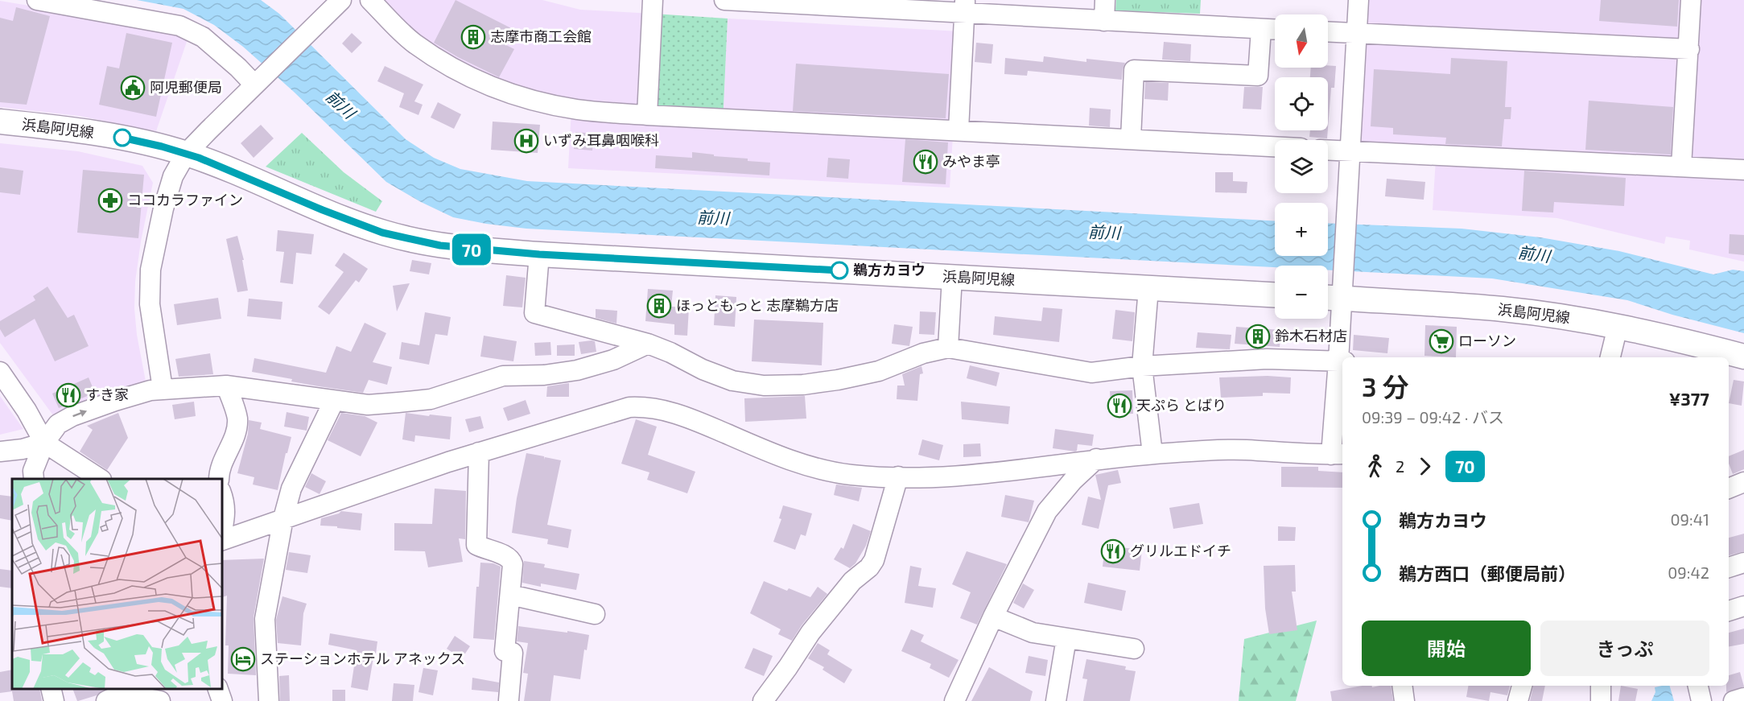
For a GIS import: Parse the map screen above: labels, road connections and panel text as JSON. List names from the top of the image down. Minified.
{"streets":{"main road":["浜島阿児線"]},"water":["前川"],"places":{"building":["志摩市商工会館","ほっともっと 志摩鵜方店","鈴木石材店"],"public building":["阿児郵便局"],"hospital":["いずみ耳鼻咽喉科"],"restaurant":["みやま亭","すき家","天ぷら とばり","グリルエドイチ"],"pharmacy":["ココカラファイン"],"other":["鵜方カヨウ"],"supermarket":["ローソン"],"hotel":["ステーションホテル アネックス"]},"lines":["bus line 70"],"north":"bottom","page":{"on_map":"70","map_buttons":["+","−"],"heading":["3 分","09:39 – 09:42 · バス","¥377"],"legs":["2","70"],"list":[{"name":"鵜方カヨウ","value":"09:41"},{"name":"鵜方西口（郵便局前）","value":"09:42"}],"buttons":["開始","きっぷ"]}}
